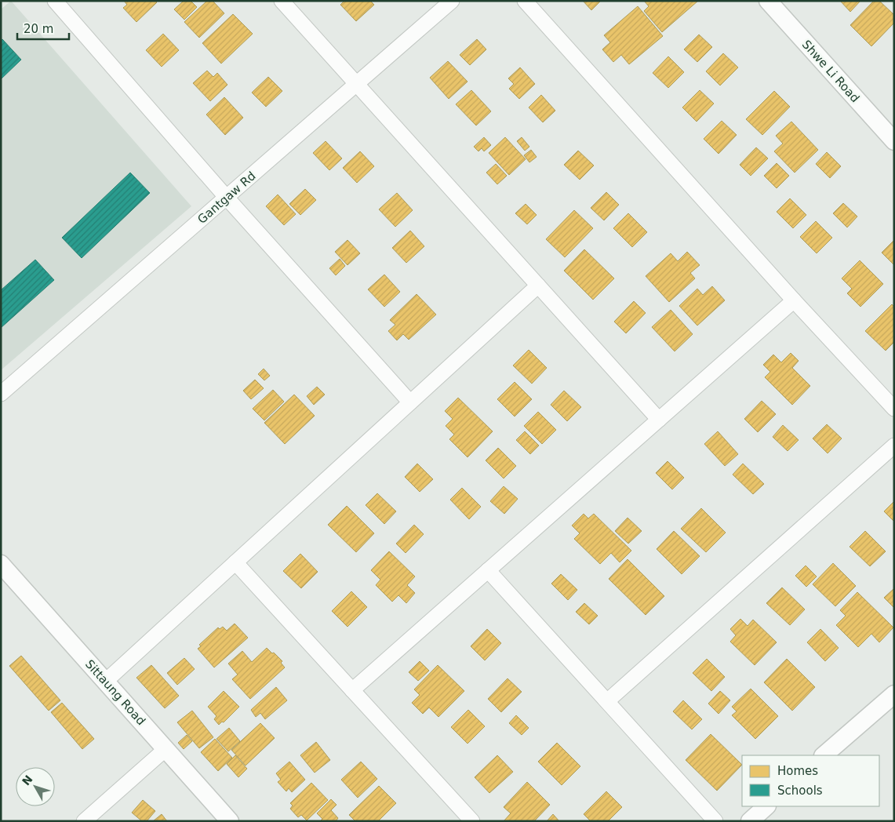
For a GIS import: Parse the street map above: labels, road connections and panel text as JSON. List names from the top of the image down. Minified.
{"streets":{"street":["Shwe Li Road","Gantgaw Rd","Sittaung Road"]},"legend":["Homes","Schools"],"scale_bar":"20 m","north":"top left"}
